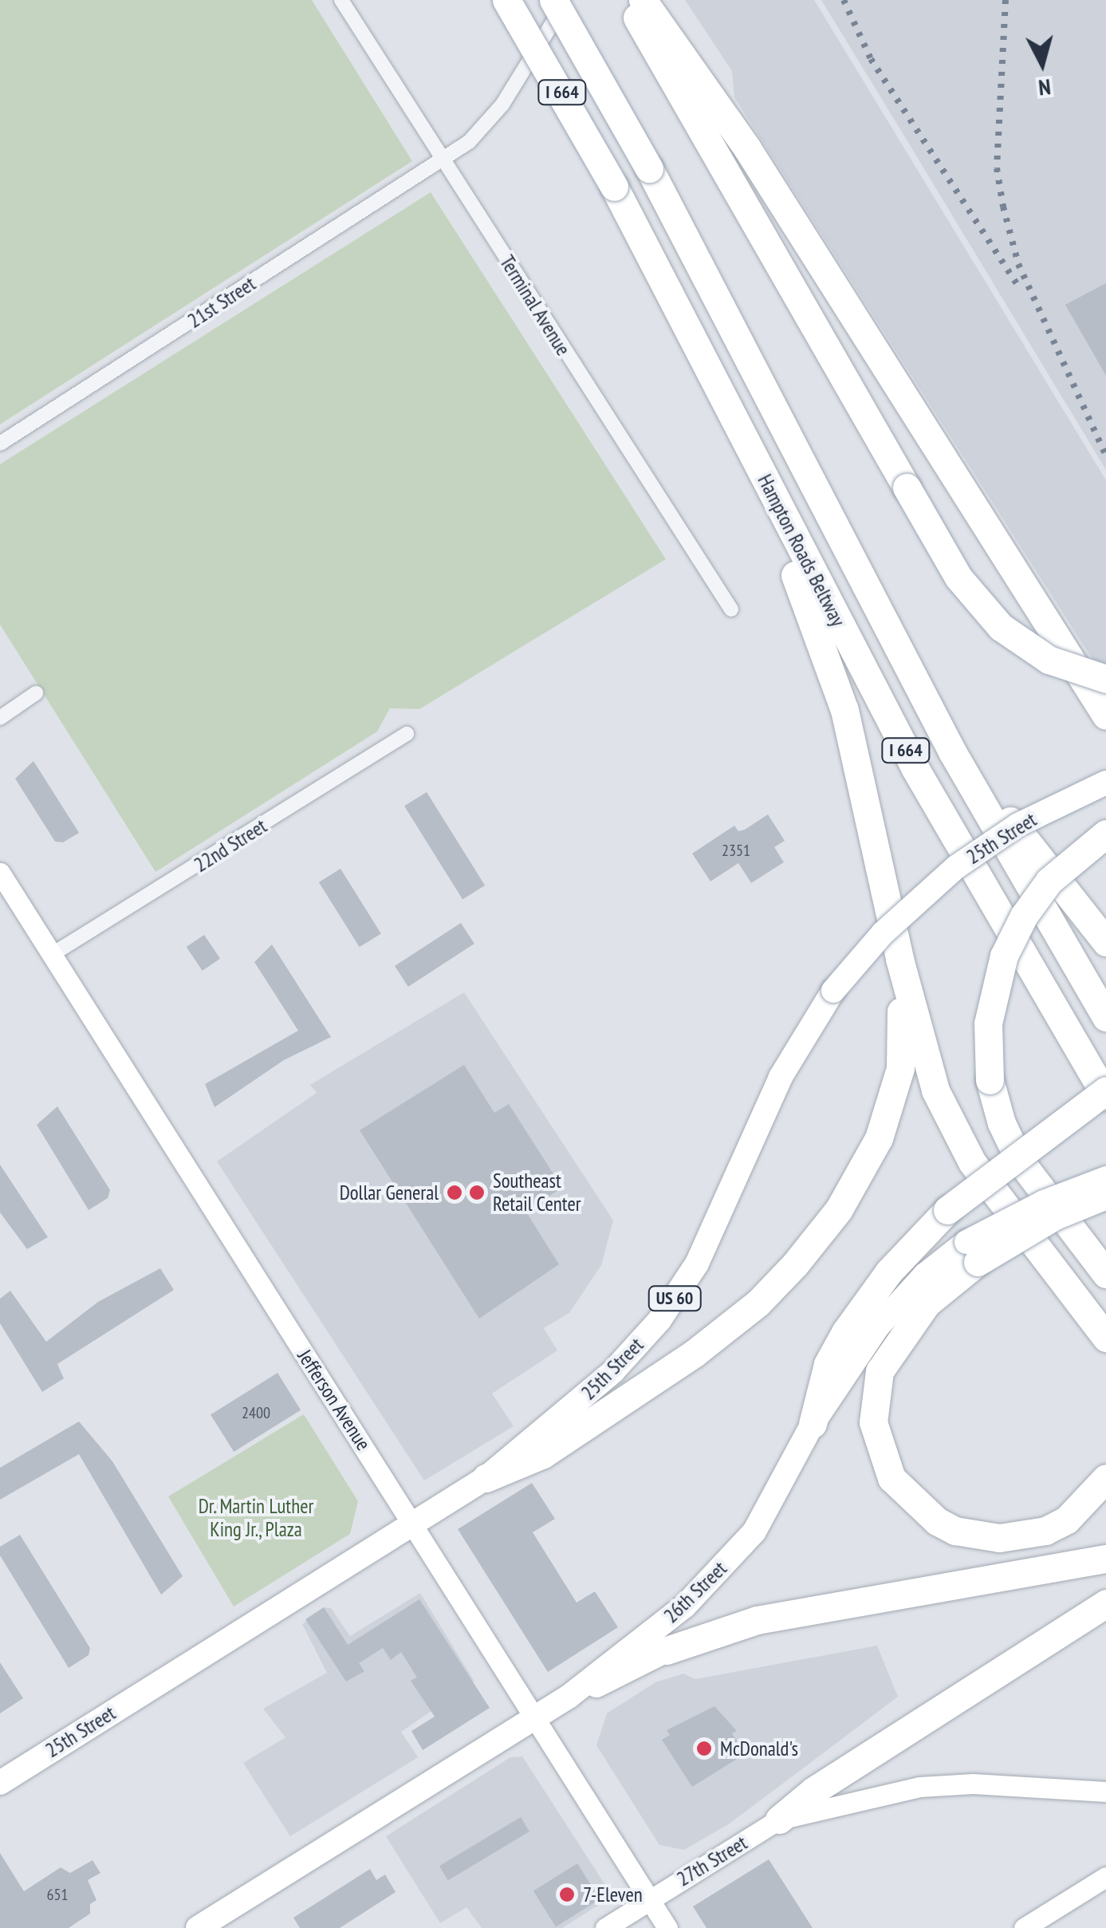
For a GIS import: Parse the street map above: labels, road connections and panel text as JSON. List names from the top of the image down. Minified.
{"streets":{"highway":["I 664","Hampton Roads Beltway"],"main road":["25th Street","US 60","Jefferson Avenue","26th Street","27th Street"],"street":["21st Street","Terminal Avenue","22nd Street"]},"crossings":[["21st Street","Terminal Avenue"],["25th Street","Jefferson Avenue"],["22nd Street","Jefferson Avenue"],["Jefferson Avenue","26th Street"],["Jefferson Avenue","27th Street"]],"parks":["Dr. Martin Luther King Jr., Plaza"],"places":["Dollar General","Southeast Retail Center","McDonald's","7-Eleven"],"house_numbers":["2351","2400","651"],"north":"bottom"}
